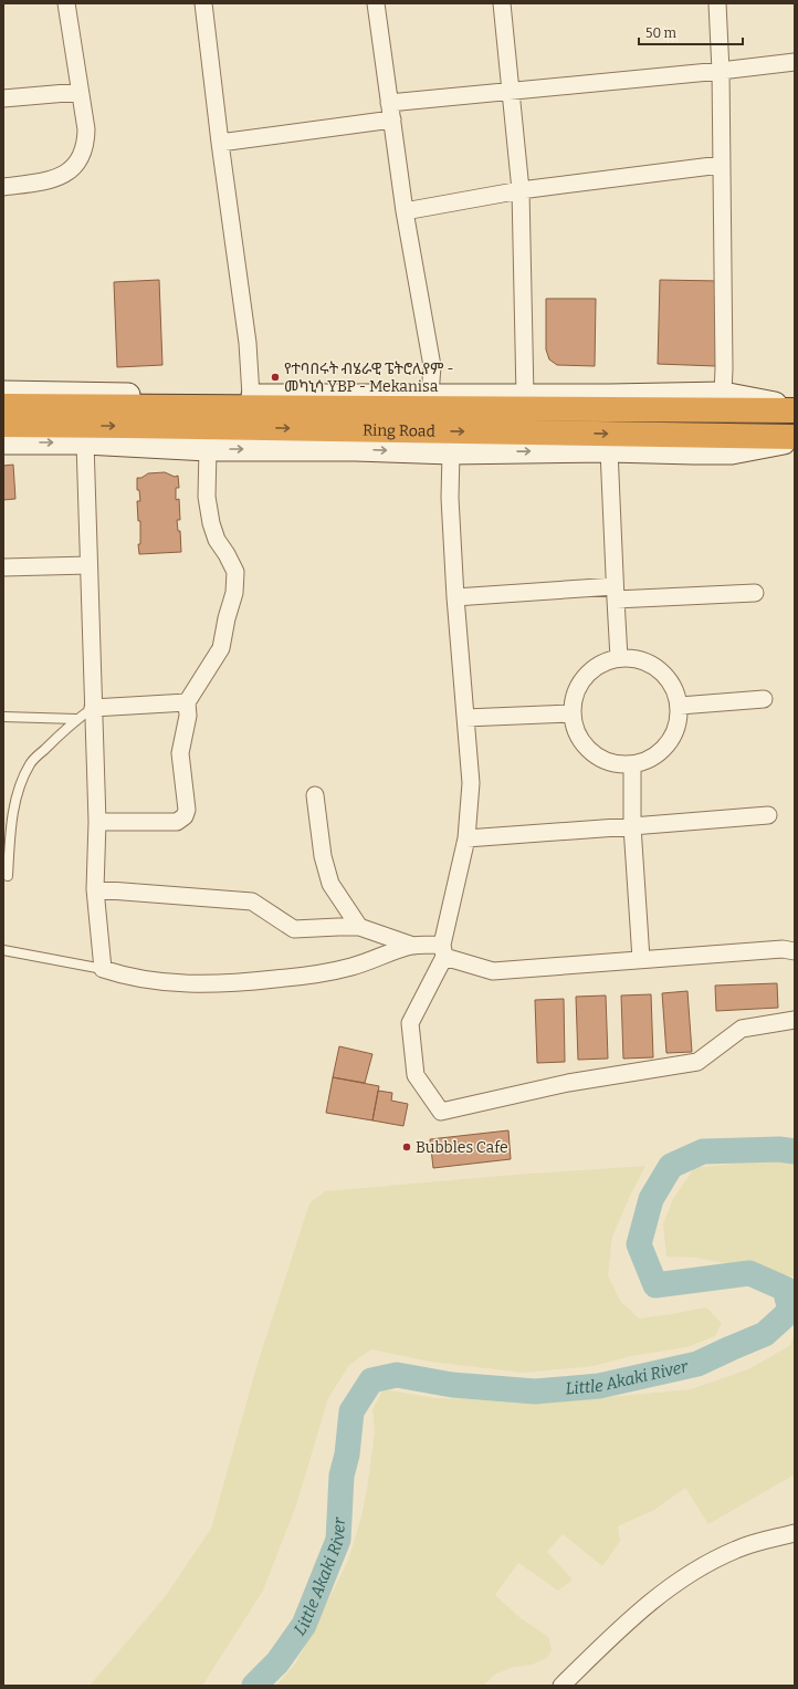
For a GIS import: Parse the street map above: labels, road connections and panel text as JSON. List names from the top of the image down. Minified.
{"streets":{"highway":["Ring Road"]},"water":["Little Akaki River"],"places":["የተባበሩት ብሄራዊ ፔትሮሊየም - መካኒሳ YBP - Mekanisa","Bubbles Cafe"],"scale_bar":"50 m"}
